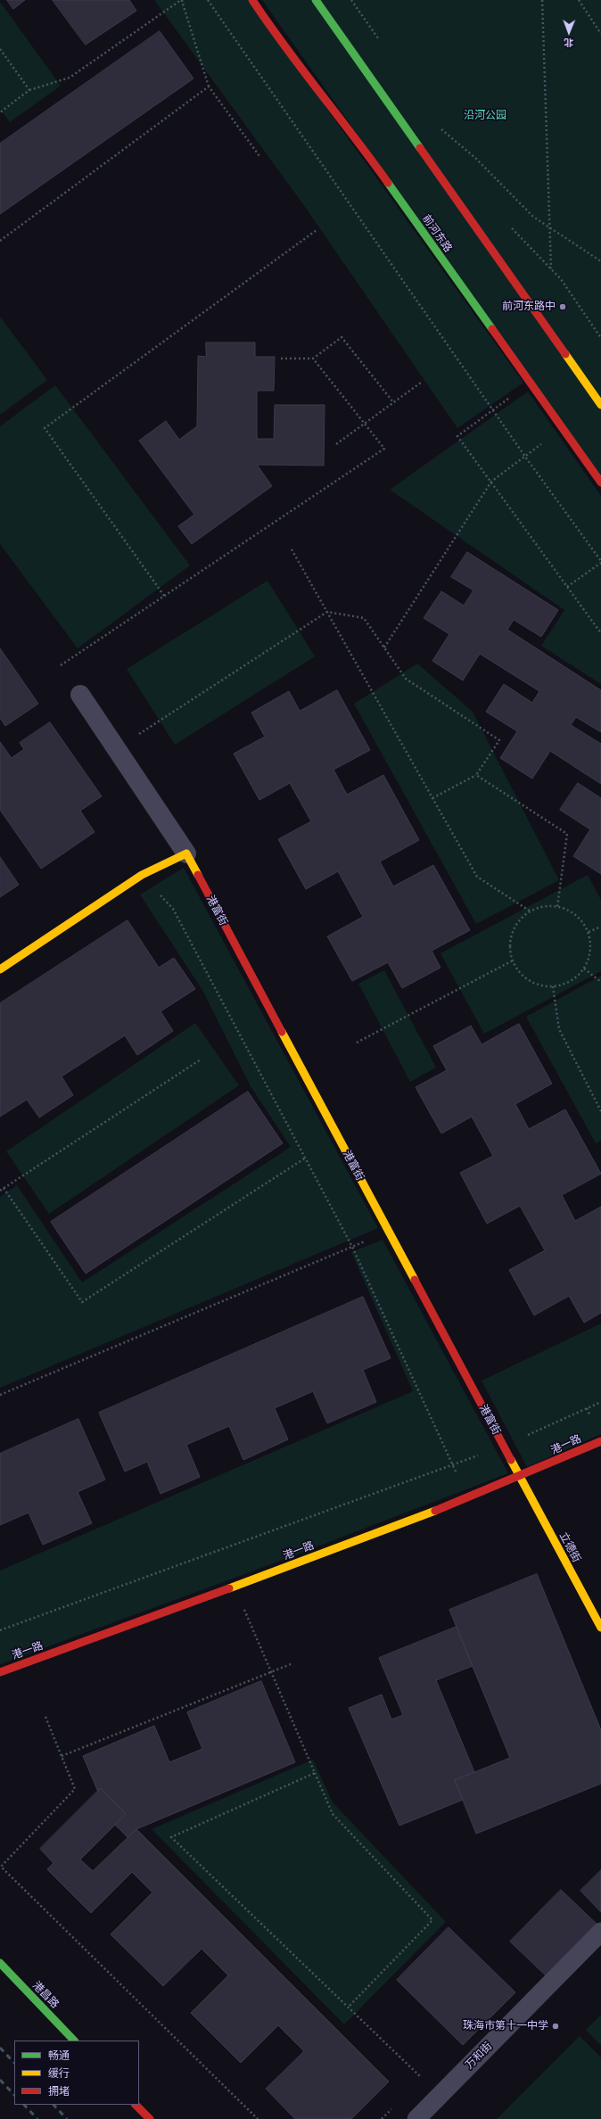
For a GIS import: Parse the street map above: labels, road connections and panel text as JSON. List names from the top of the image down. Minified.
{"streets":{"street":["前河东路","港富街","港一路","立德街","港昌路"],"lane":["万和街"]},"crossings":[["港富街","港一路"],["港富街","立德街"],["港一路","立德街"]],"parks":["沿河公园"],"places":["前河东路中","珠海市第十一中学"],"legend":["畅通","缓行","拥堵"],"north":"bottom"}
